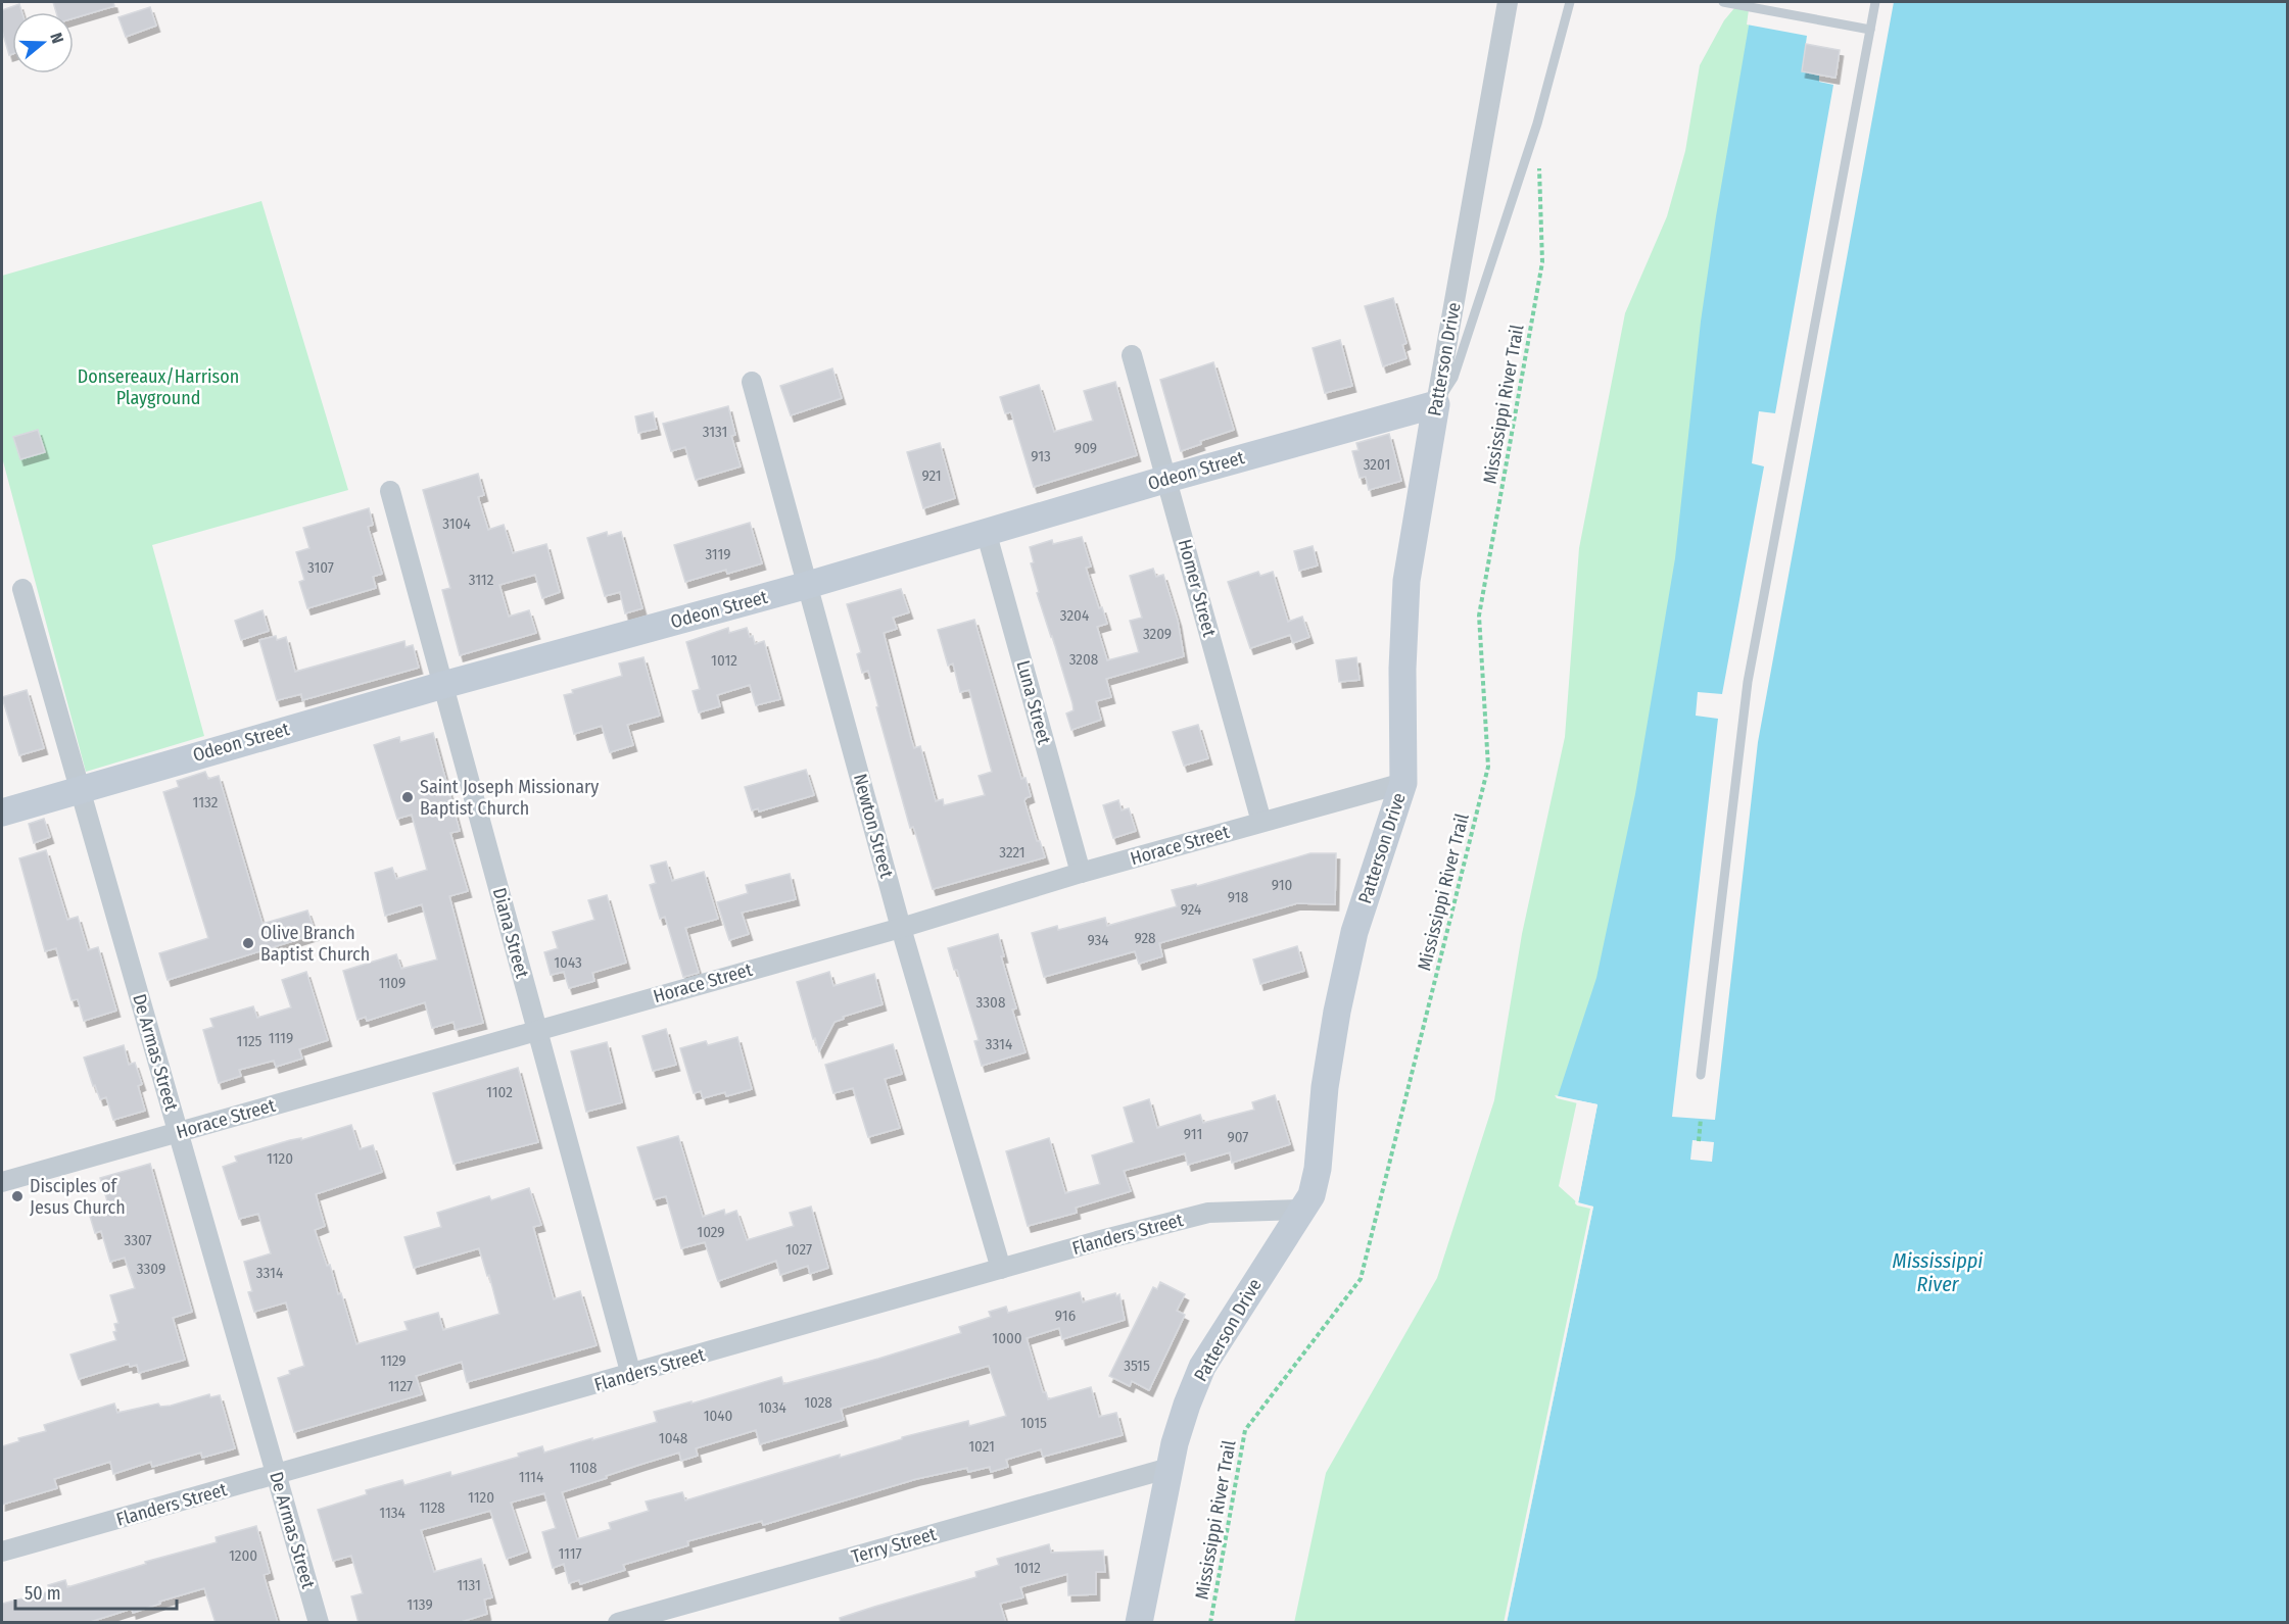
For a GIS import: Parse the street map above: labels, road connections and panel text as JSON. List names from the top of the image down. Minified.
{"streets":{"street":["Patterson Drive","Odeon Street","Homer Street","Luna Street","Newton Street","Horace Street","Diana Street","De Armas Street","Flanders Street","Terry Street"],"path":["Mississippi River Trail"]},"crossings":[["Patterson Drive","Odeon Street"],["Patterson Drive","Horace Street"],["Patterson Drive","Flanders Street"],["Patterson Drive","Terry Street"],["Odeon Street","Homer Street"],["Odeon Street","Luna Street"],["Odeon Street","Newton Street"],["Odeon Street","Diana Street"],["Odeon Street","De Armas Street"],["Homer Street","Horace Street"],["Luna Street","Horace Street"],["Newton Street","Horace Street"],["Newton Street","Flanders Street"],["Horace Street","Diana Street"],["Horace Street","De Armas Street"],["Diana Street","Flanders Street"],["De Armas Street","Flanders Street"]],"water":["Mississippi River"],"parks":["Donsereaux/Harrison Playground"],"places":["Saint Joseph Missionary Baptist Church","Olive Branch Baptist Church","Disciples of Jesus Church"],"house_numbers":["3131","909","913","3201","921","3104","3119","3107","3112","3204","3209","3208","1012","1132","3221","910","918","924","928","934","1043","1109","3308","1119","1125","3314","1102","911","907","1120","1029","3307","1027","3309","3314","916","1000","1129","3515","1127","1028","1034","1040","1015","1048","1021","1108","1114","1120","1128","1134","1117","1200","1012","1131","1139"],"scale_bar":"50 m","north":"right"}
